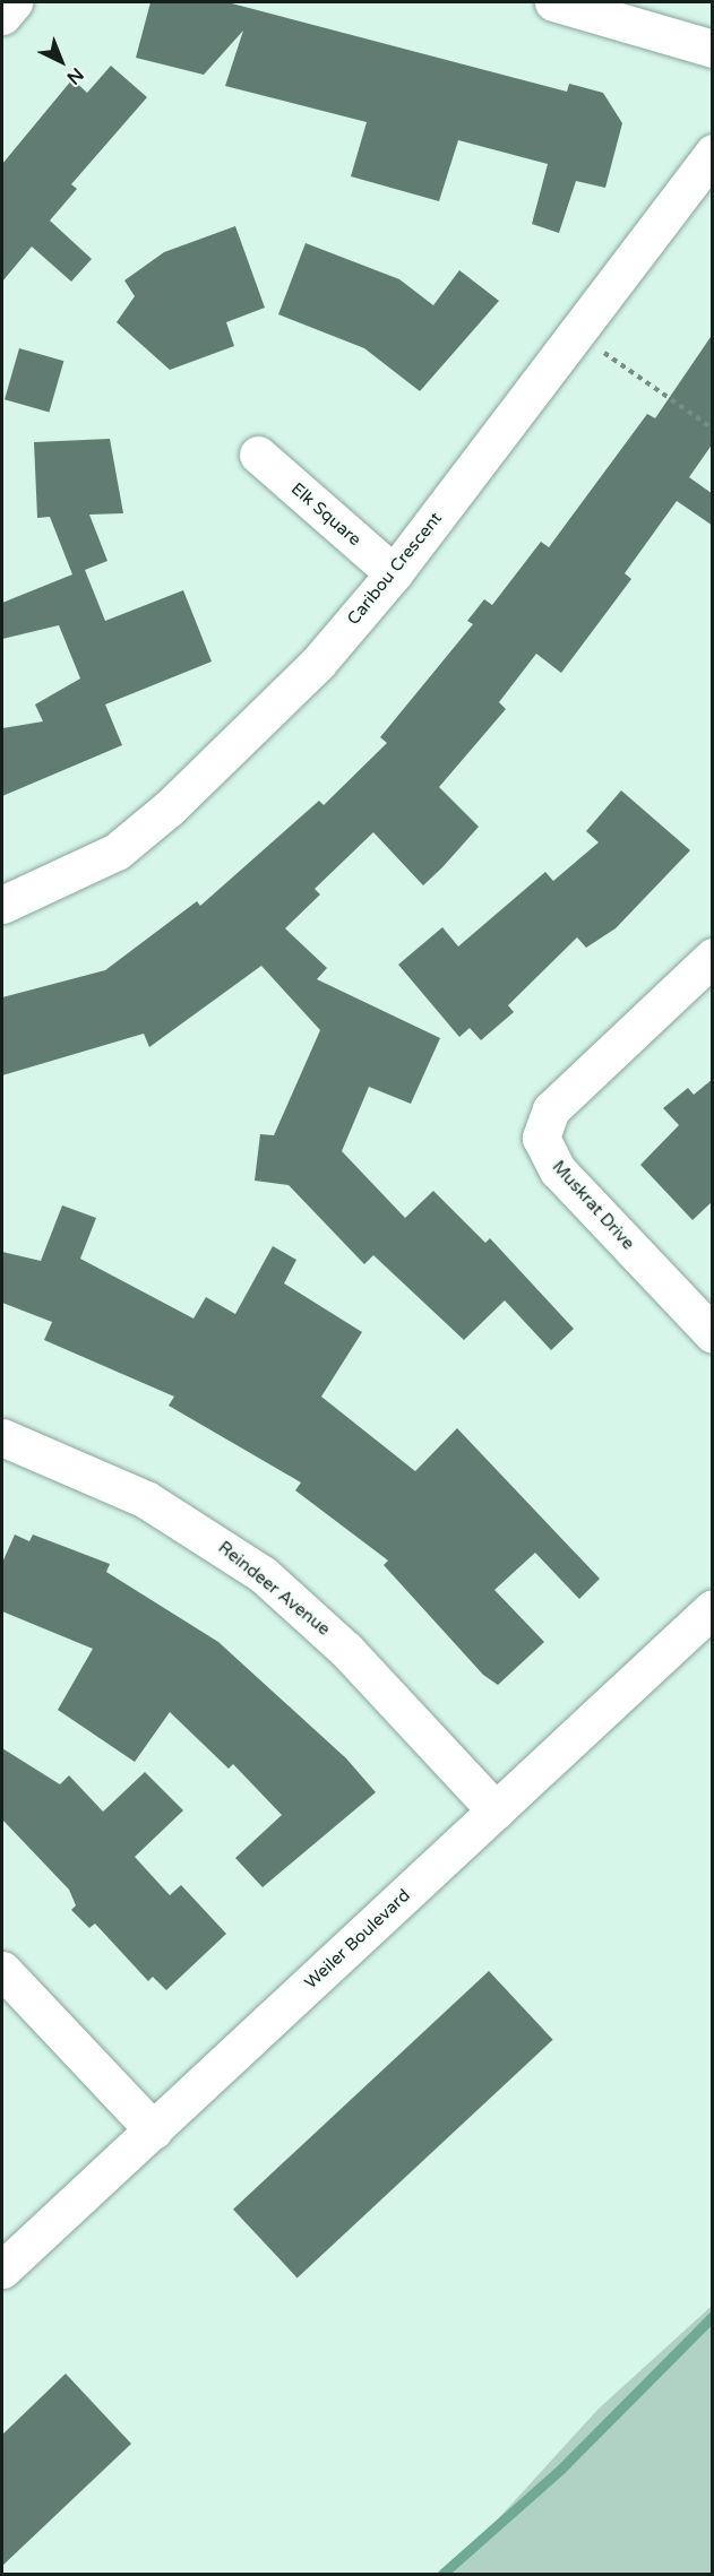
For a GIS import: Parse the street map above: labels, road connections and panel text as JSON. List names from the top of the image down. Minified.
{"streets":{"street":["Elk Square","Caribou Crescent","Muskrat Drive","Reindeer Avenue","Weiler Boulevard"]},"crossings":[["Elk Square","Caribou Crescent"],["Reindeer Avenue","Weiler Boulevard"]],"north":"bottom right"}
